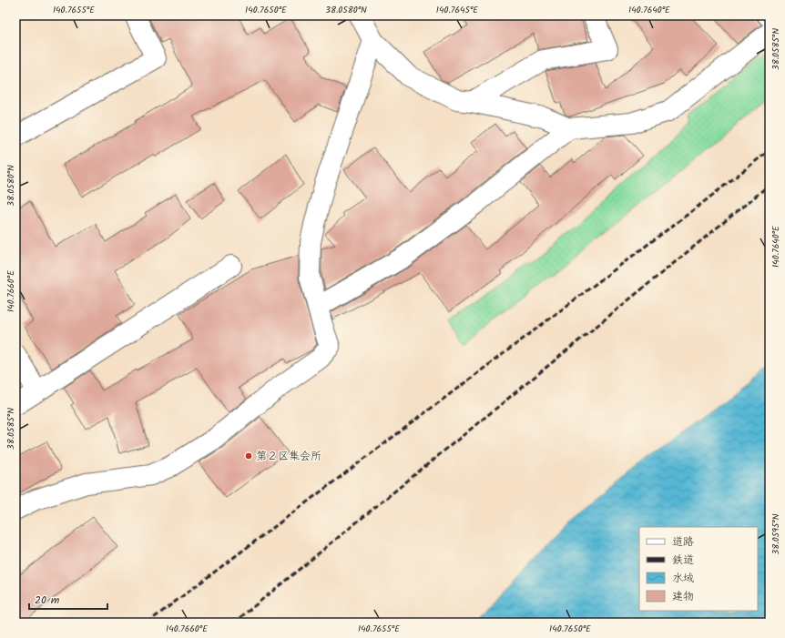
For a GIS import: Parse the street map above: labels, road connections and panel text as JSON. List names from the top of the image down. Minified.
{"places":["第２区集会所"],"legend":["道路","鉄道","水域","建物"],"scale_bar":"20 m","coordinates":["140.7655°E","140.7650°E","38.0580°N","140.7645°E","140.7640°E","38.0585°N","140.7660°E","38.0595°N"]}
